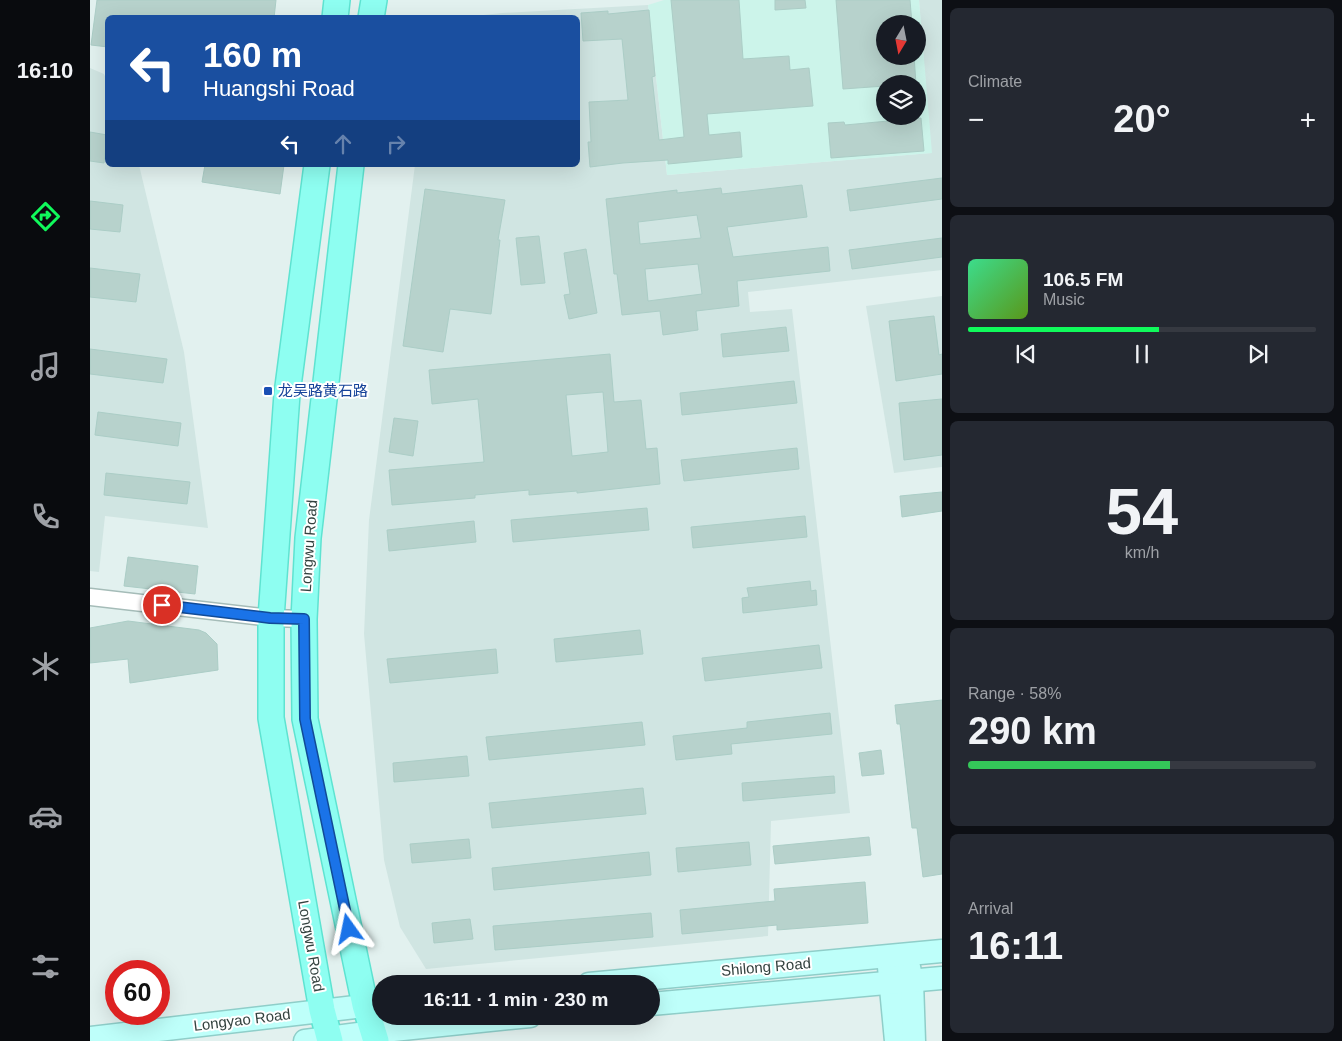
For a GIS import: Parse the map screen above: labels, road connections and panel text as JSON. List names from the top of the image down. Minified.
{"streets":{"main road":["Longwu Road","Shilong Road","Longyao Road"]},"crossings":[["Longwu Road","Longyao Road"]],"places":{"transit":["龙吴路黄石路"]},"north":"bottom","page":{"tabs":"16:10","tile":["Climate",["54","km/h"],["Range · 58%","290 km"],["Arrival","16:11"]],"turn":["160 m","Huangshi Road"],"heat":["−","20°","+"],"song":["106.5 FM","Music"],"limit":"60","trip":"16:11 · 1 min · 230 m"}}
